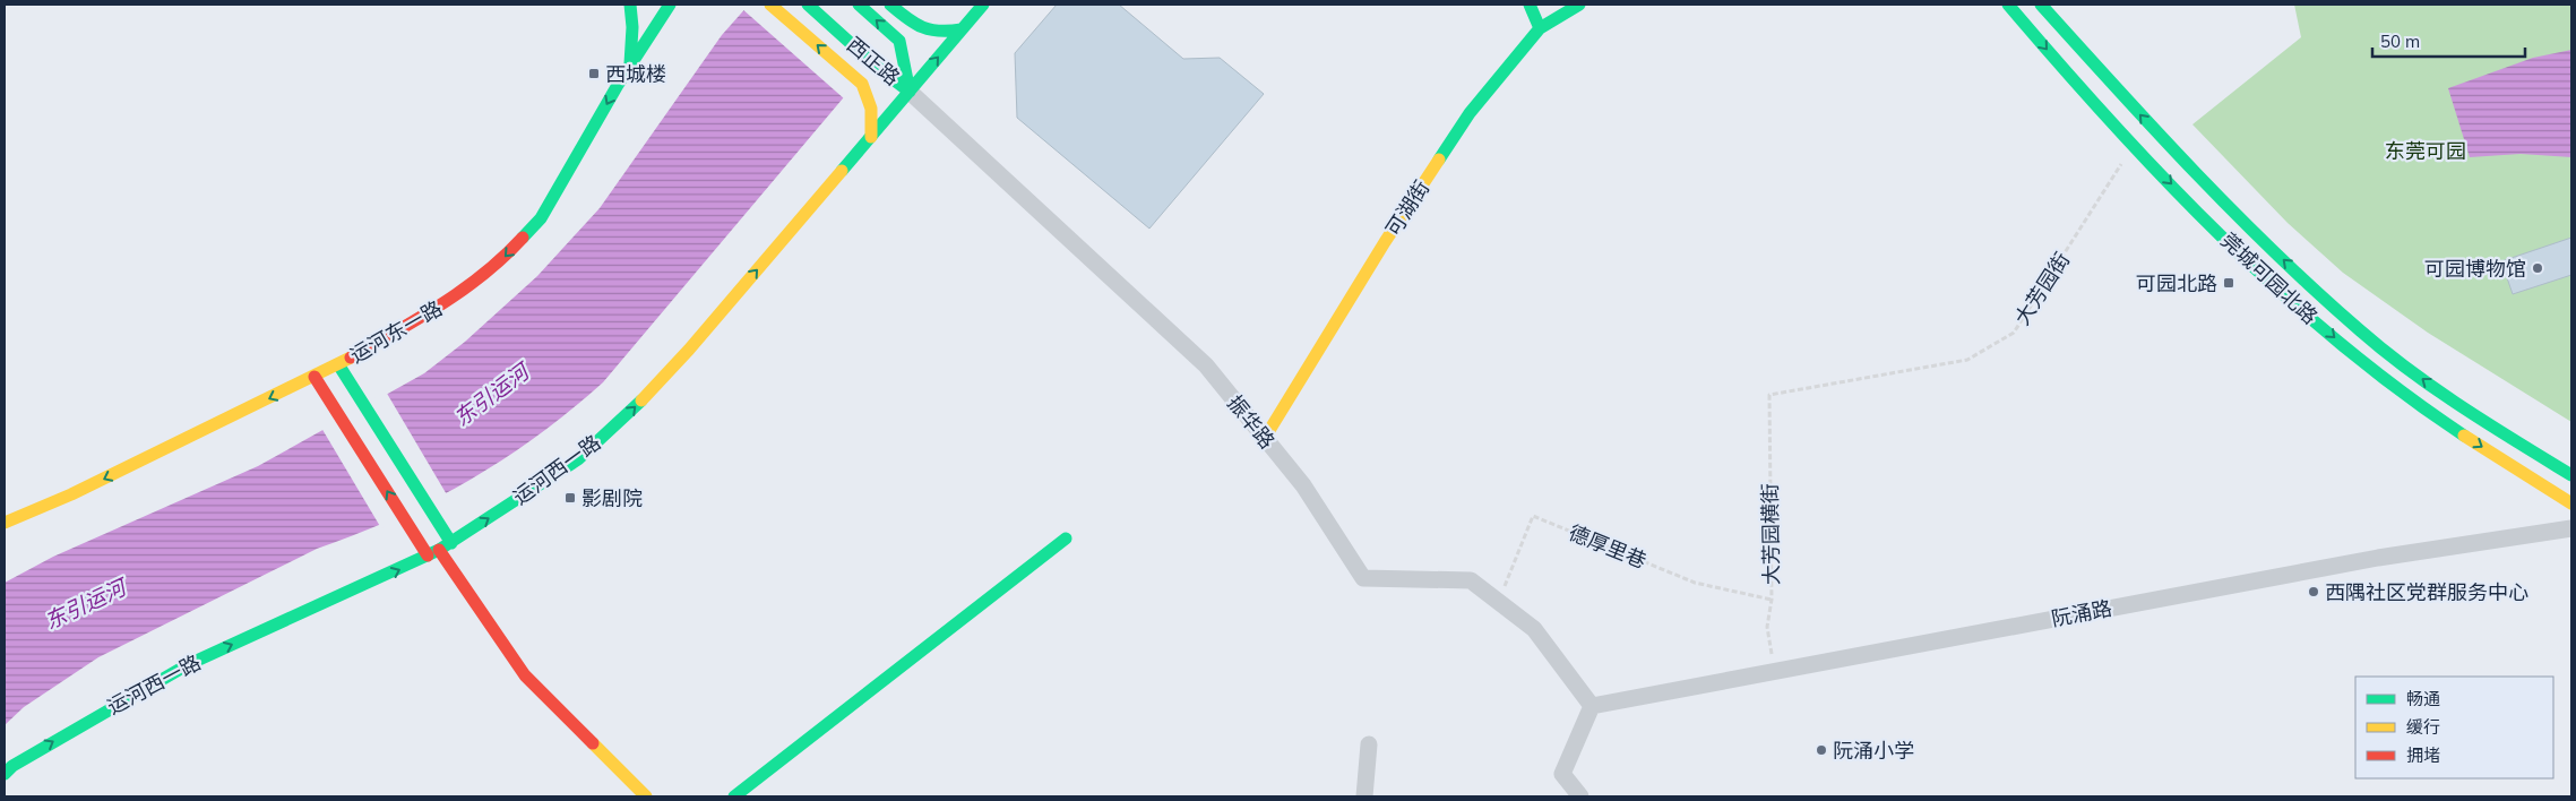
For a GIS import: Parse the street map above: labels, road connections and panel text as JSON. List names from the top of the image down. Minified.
{"streets":{"street":["西正路","可湖街","莞城可园北路","运河东一路","振华路","运河西一路","阮涌路"],"path":["大芳园街","大芳园横街","德厚里巷"]},"crossings":[["西正路","振华路"],["西正路","运河西一路"],["可湖街","振华路"],["莞城可园北路","大芳园街"],["大芳园街","大芳园横街"],["振华路","运河西一路"],["振华路","德厚里巷"],["振华路","阮涌路"],["大芳园横街","德厚里巷"],["大芳园横街","阮涌路"]],"one_way":["运河东一路","运河西一路"],"water":["东引运河"],"parks":["东莞可园"],"places":{"transit":["西城楼","可园北路","影剧院"],"other":["可园博物馆","西隅社区党群服务中心","阮涌小学"]},"legend":["畅通","缓行","拥堵"],"scale_bar":"50 m"}
